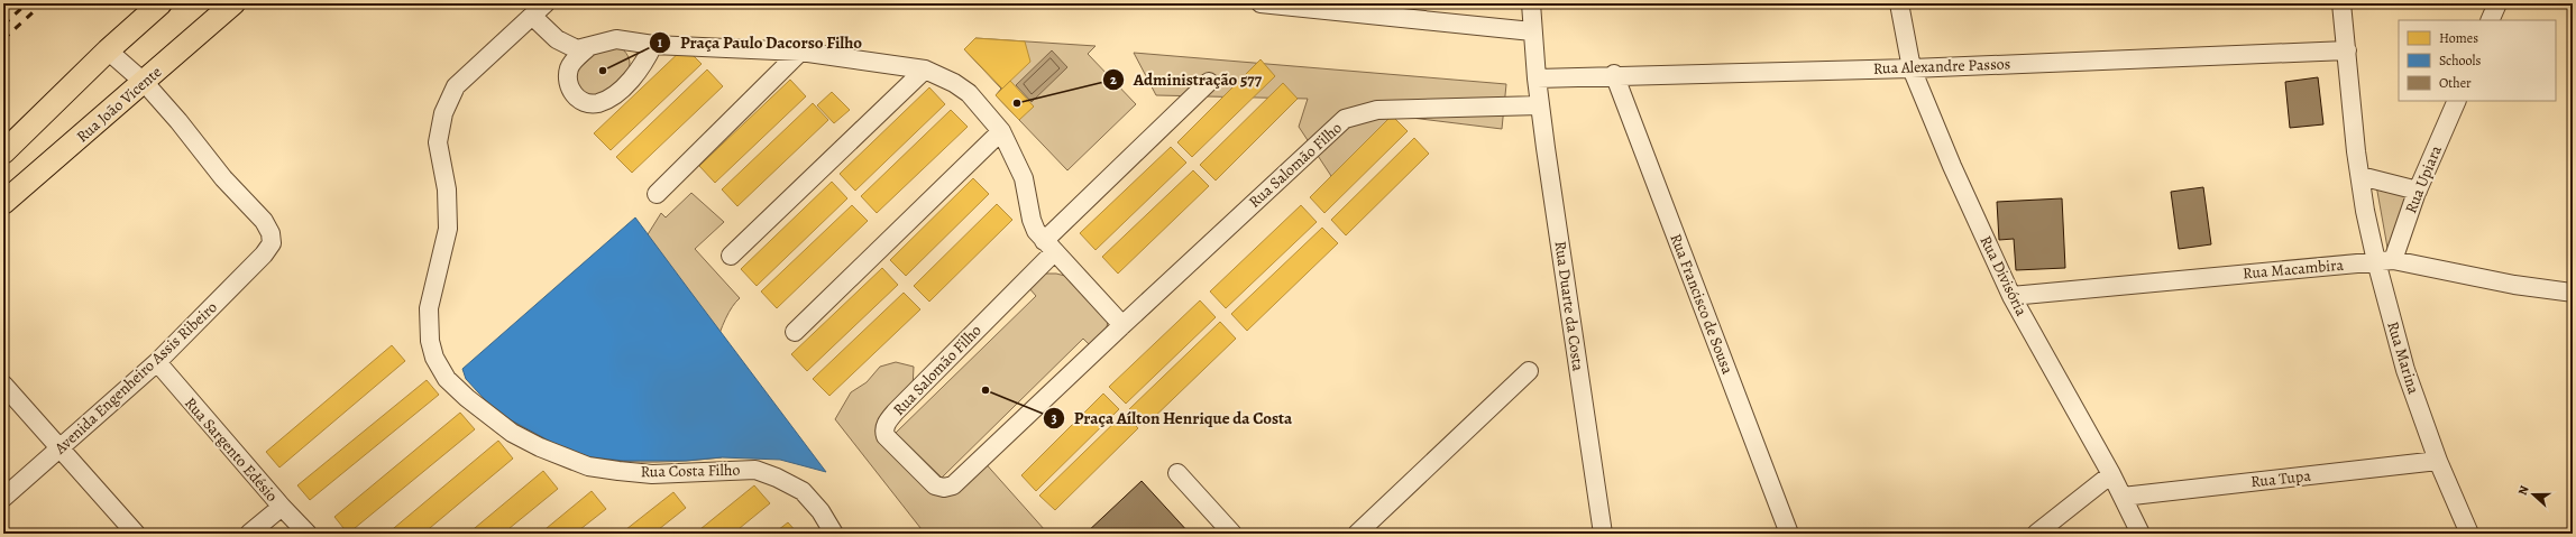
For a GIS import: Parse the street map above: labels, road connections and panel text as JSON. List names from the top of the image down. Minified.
{"streets":{"main road":["Rua João Vicente"],"street":["Rua Alexandre Passos","Rua Salomão Filho","Rua Upiara","Rua Macambira","Rua Divisória","Rua Francisco de Sousa","Rua Duarte da Costa","Rua Marina","Avenida Engenheiro Assis Ribeiro","Rua Sargento Edésio","Rua Costa Filho","Rua Tupa"]},"crossings":[["Rua Alexandre Passos","Rua Divisória"],["Rua Alexandre Passos","Rua Francisco de Sousa"],["Rua Alexandre Passos","Rua Duarte da Costa"],["Rua Alexandre Passos","Rua Marina"],["Rua João Vicente","Avenida Engenheiro Assis Ribeiro"],["Rua Salomão Filho","Rua Duarte da Costa"],["Rua Upiara","Rua Macambira"],["Rua Upiara","Rua Marina"],["Rua Macambira","Rua Divisória"],["Rua Macambira","Rua Marina"],["Rua Divisória","Rua Tupa"],["Rua Marina","Rua Tupa"],["Avenida Engenheiro Assis Ribeiro","Rua Sargento Edésio"]],"places":["Praça Paulo Dacorso Filho","Administração 577","Praça Aílton Henrique da Costa"],"legend":["Homes","Schools","Other"],"north":"left"}
